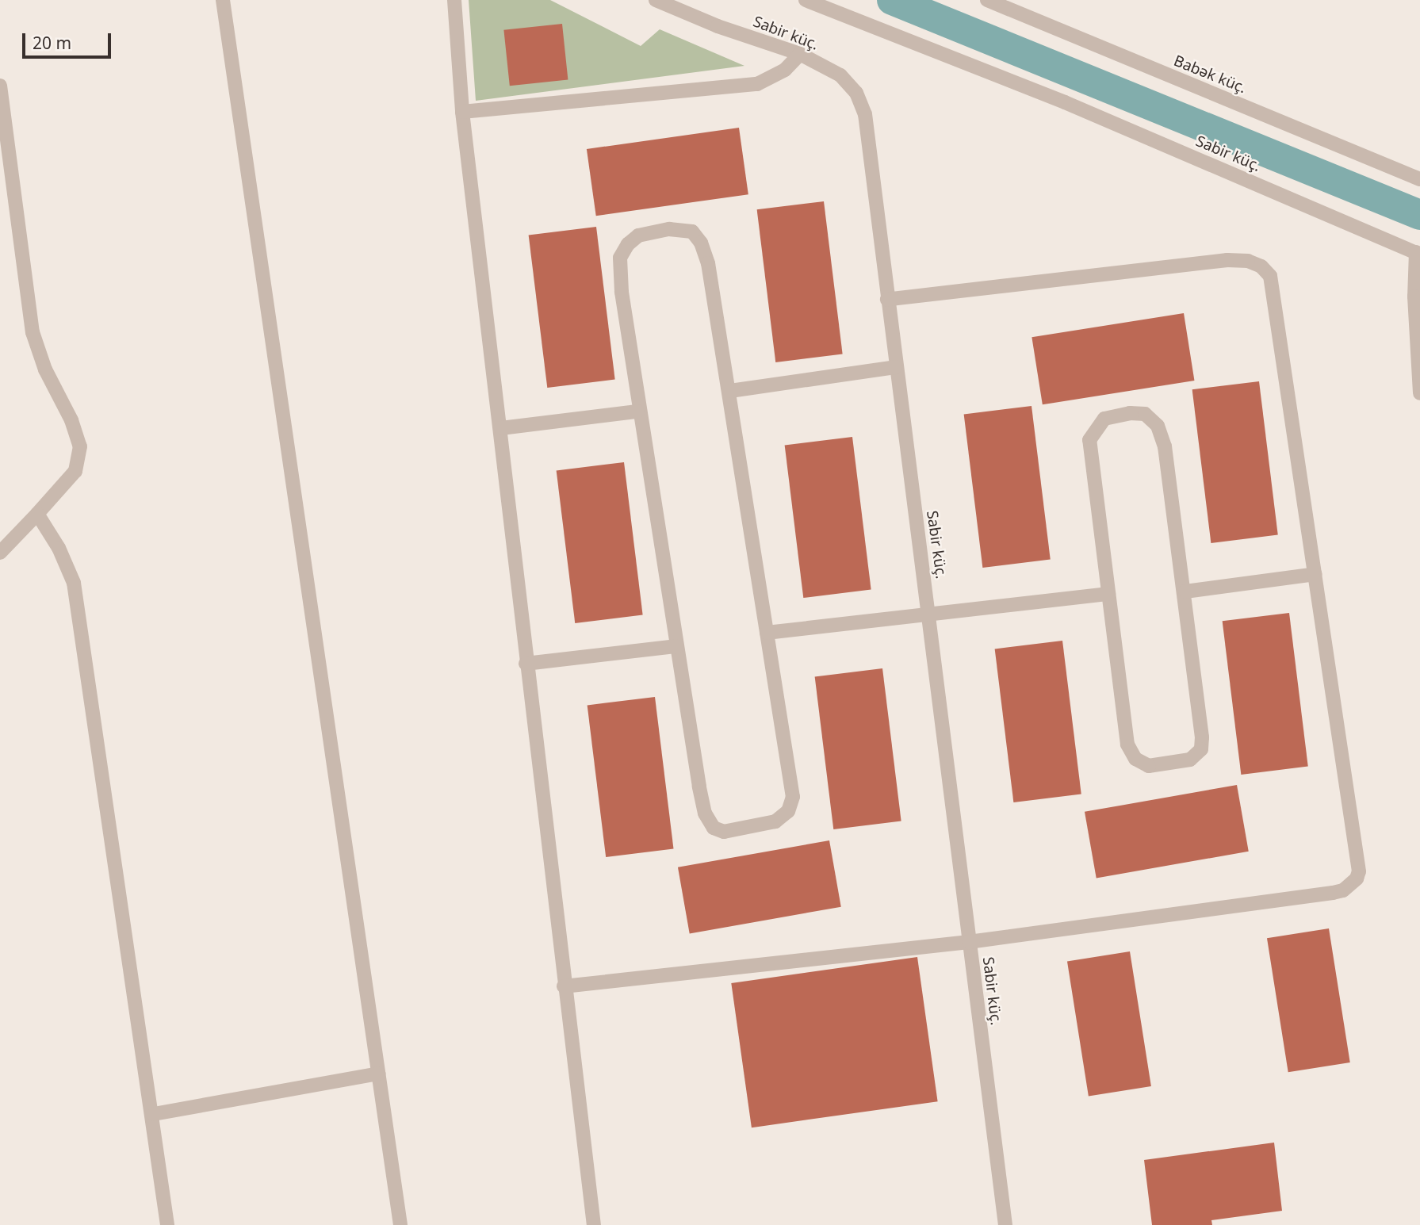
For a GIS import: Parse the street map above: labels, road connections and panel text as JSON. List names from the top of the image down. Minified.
{"streets":{"street":["Sabir küç.","Babək küç."]},"scale_bar":"20 m"}
